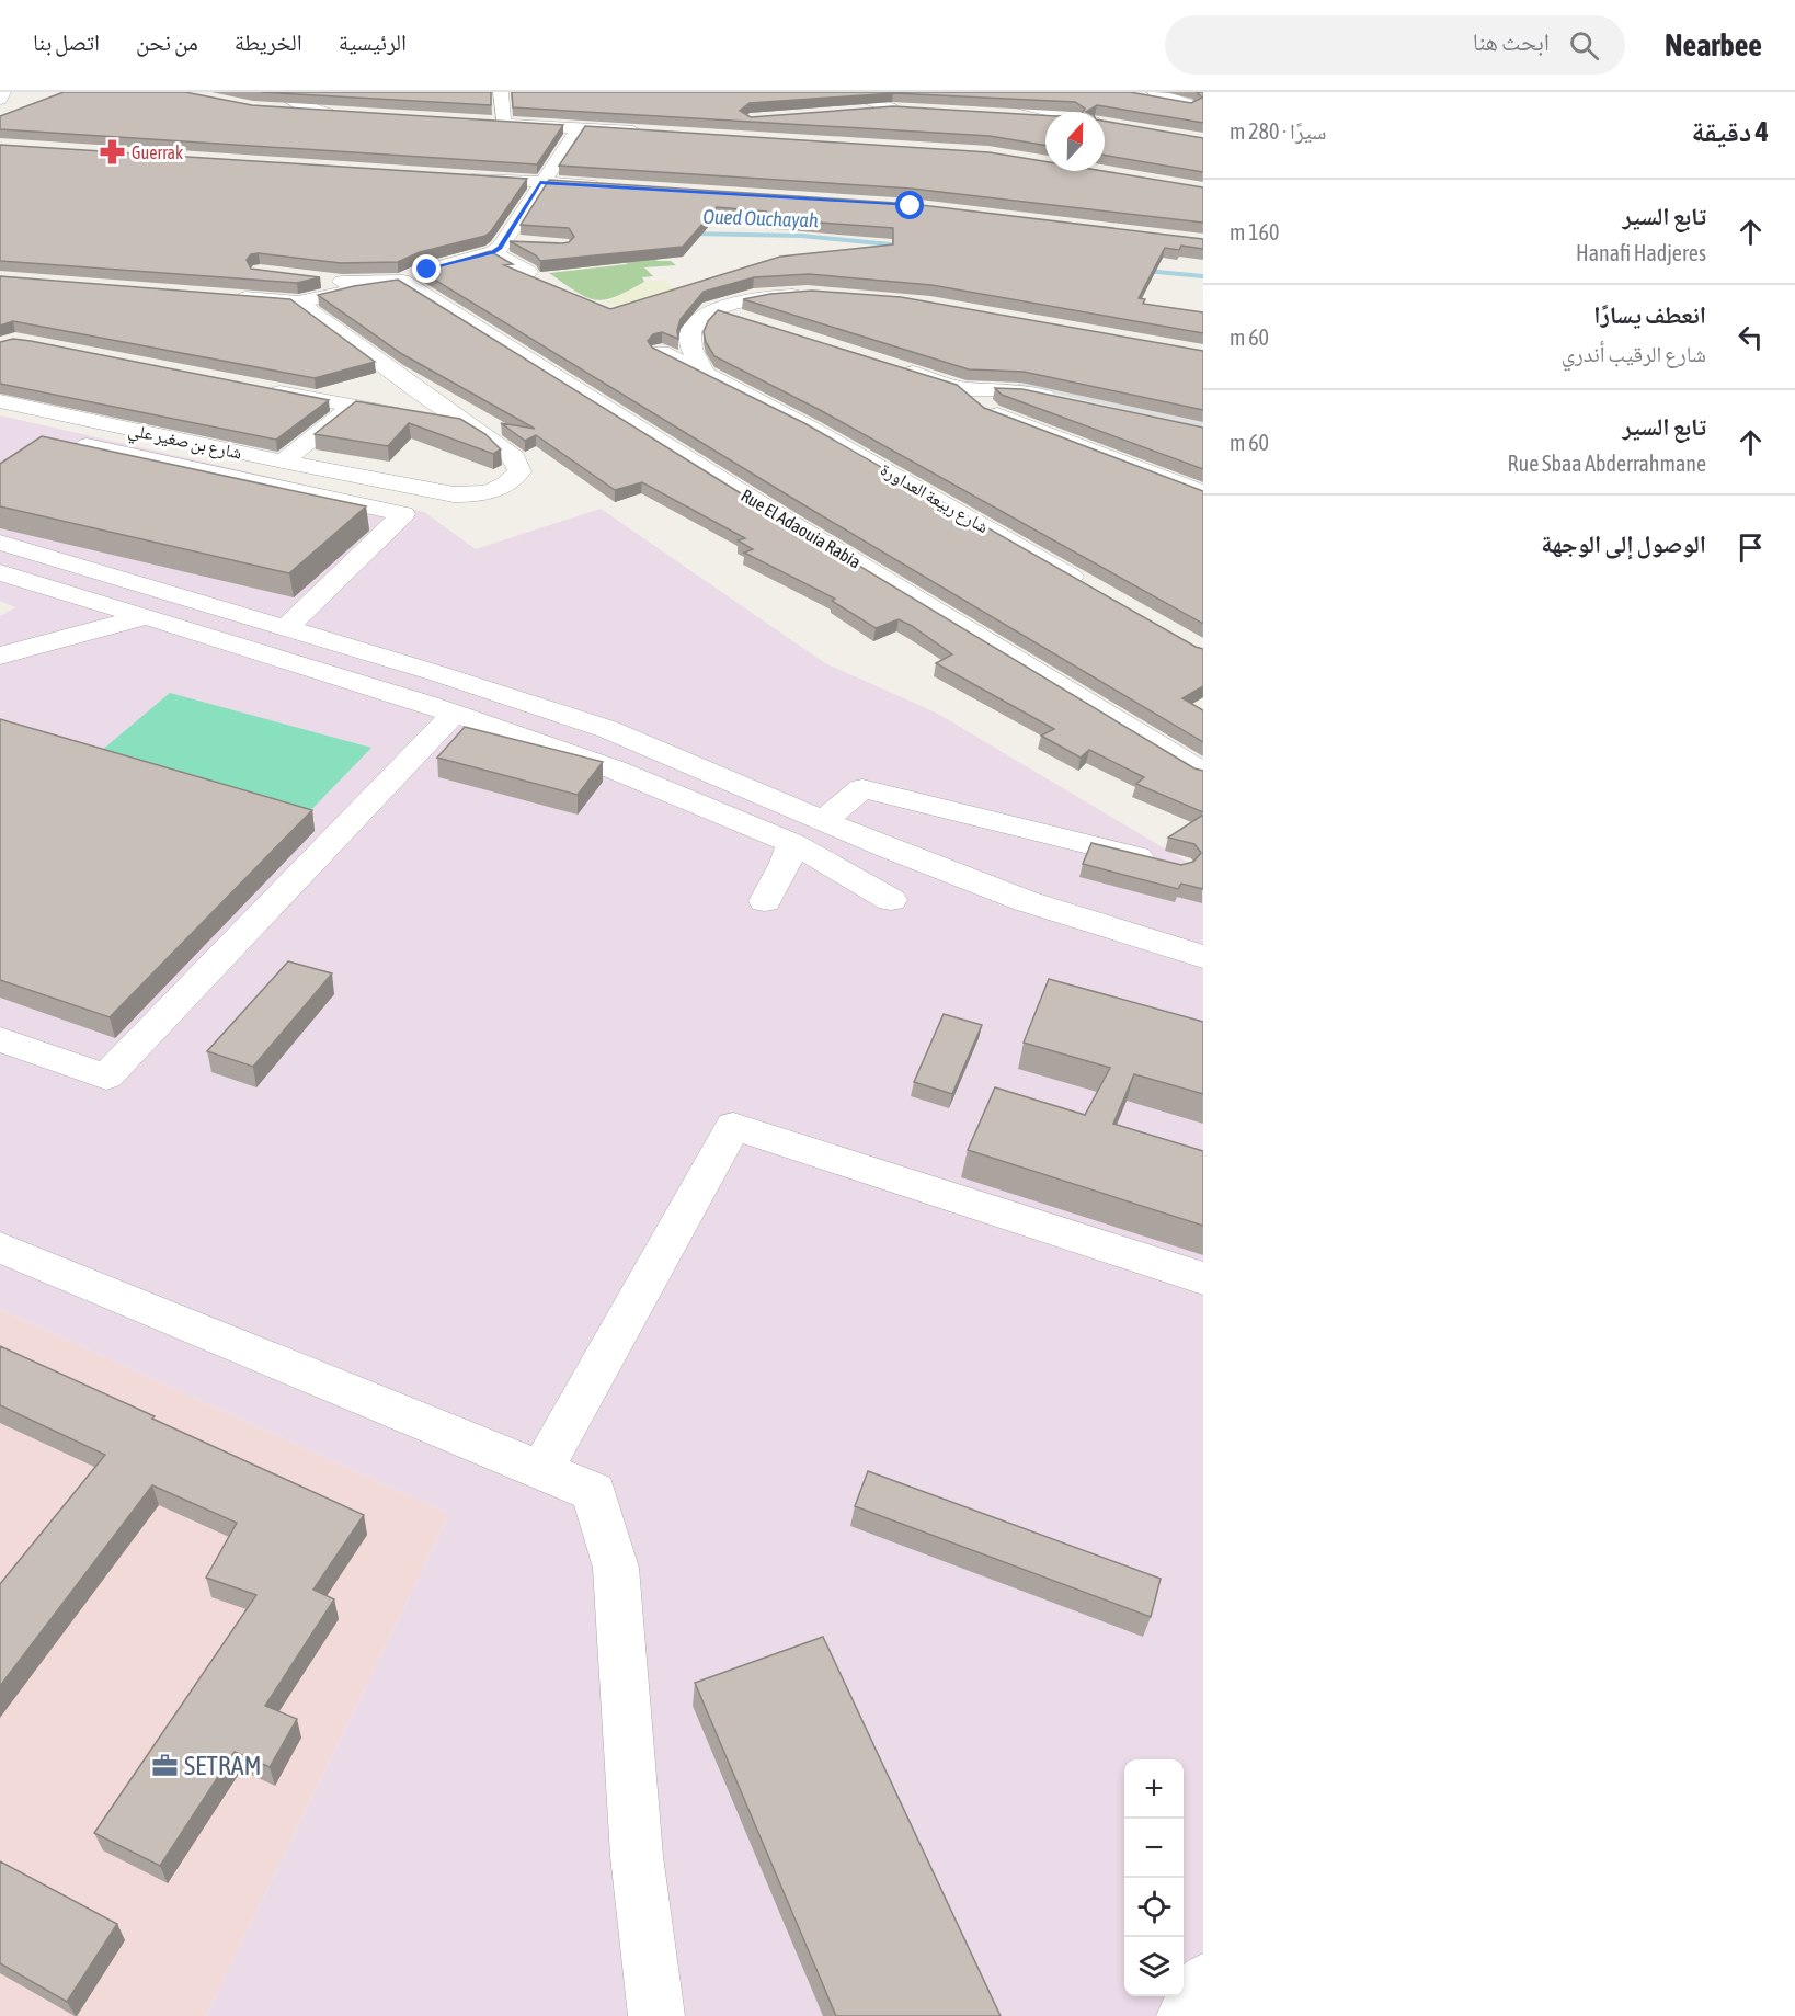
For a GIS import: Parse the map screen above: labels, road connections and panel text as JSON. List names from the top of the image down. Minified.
{"streets":{"street":["شارع بن صغير علي","شارع ربيعة العداورة","Rue El Adaouia Rabia"]},"water":["Oued Ouchayah"],"places":{"pharmacy":["Guerrak"],"office":["SETRAM"]},"north":"top","page":{"header":"Nearbee","search":"ابحث هنا","nav":["الرئيسية","الخريطة","من نحن","اتصل بنا"],"heading":["4 دقيقة","سيرًا · 280 m"],"list":[["تابع السير","Hanafi Hadjeres","160 m"],["انعطف يسارًا","شارع الرقيب أندري","60 m"],["تابع السير","Rue Sbaa Abderrahmane","60 m"],"الوصول إلى الوجهة"],"map_buttons":["+","−"]}}
